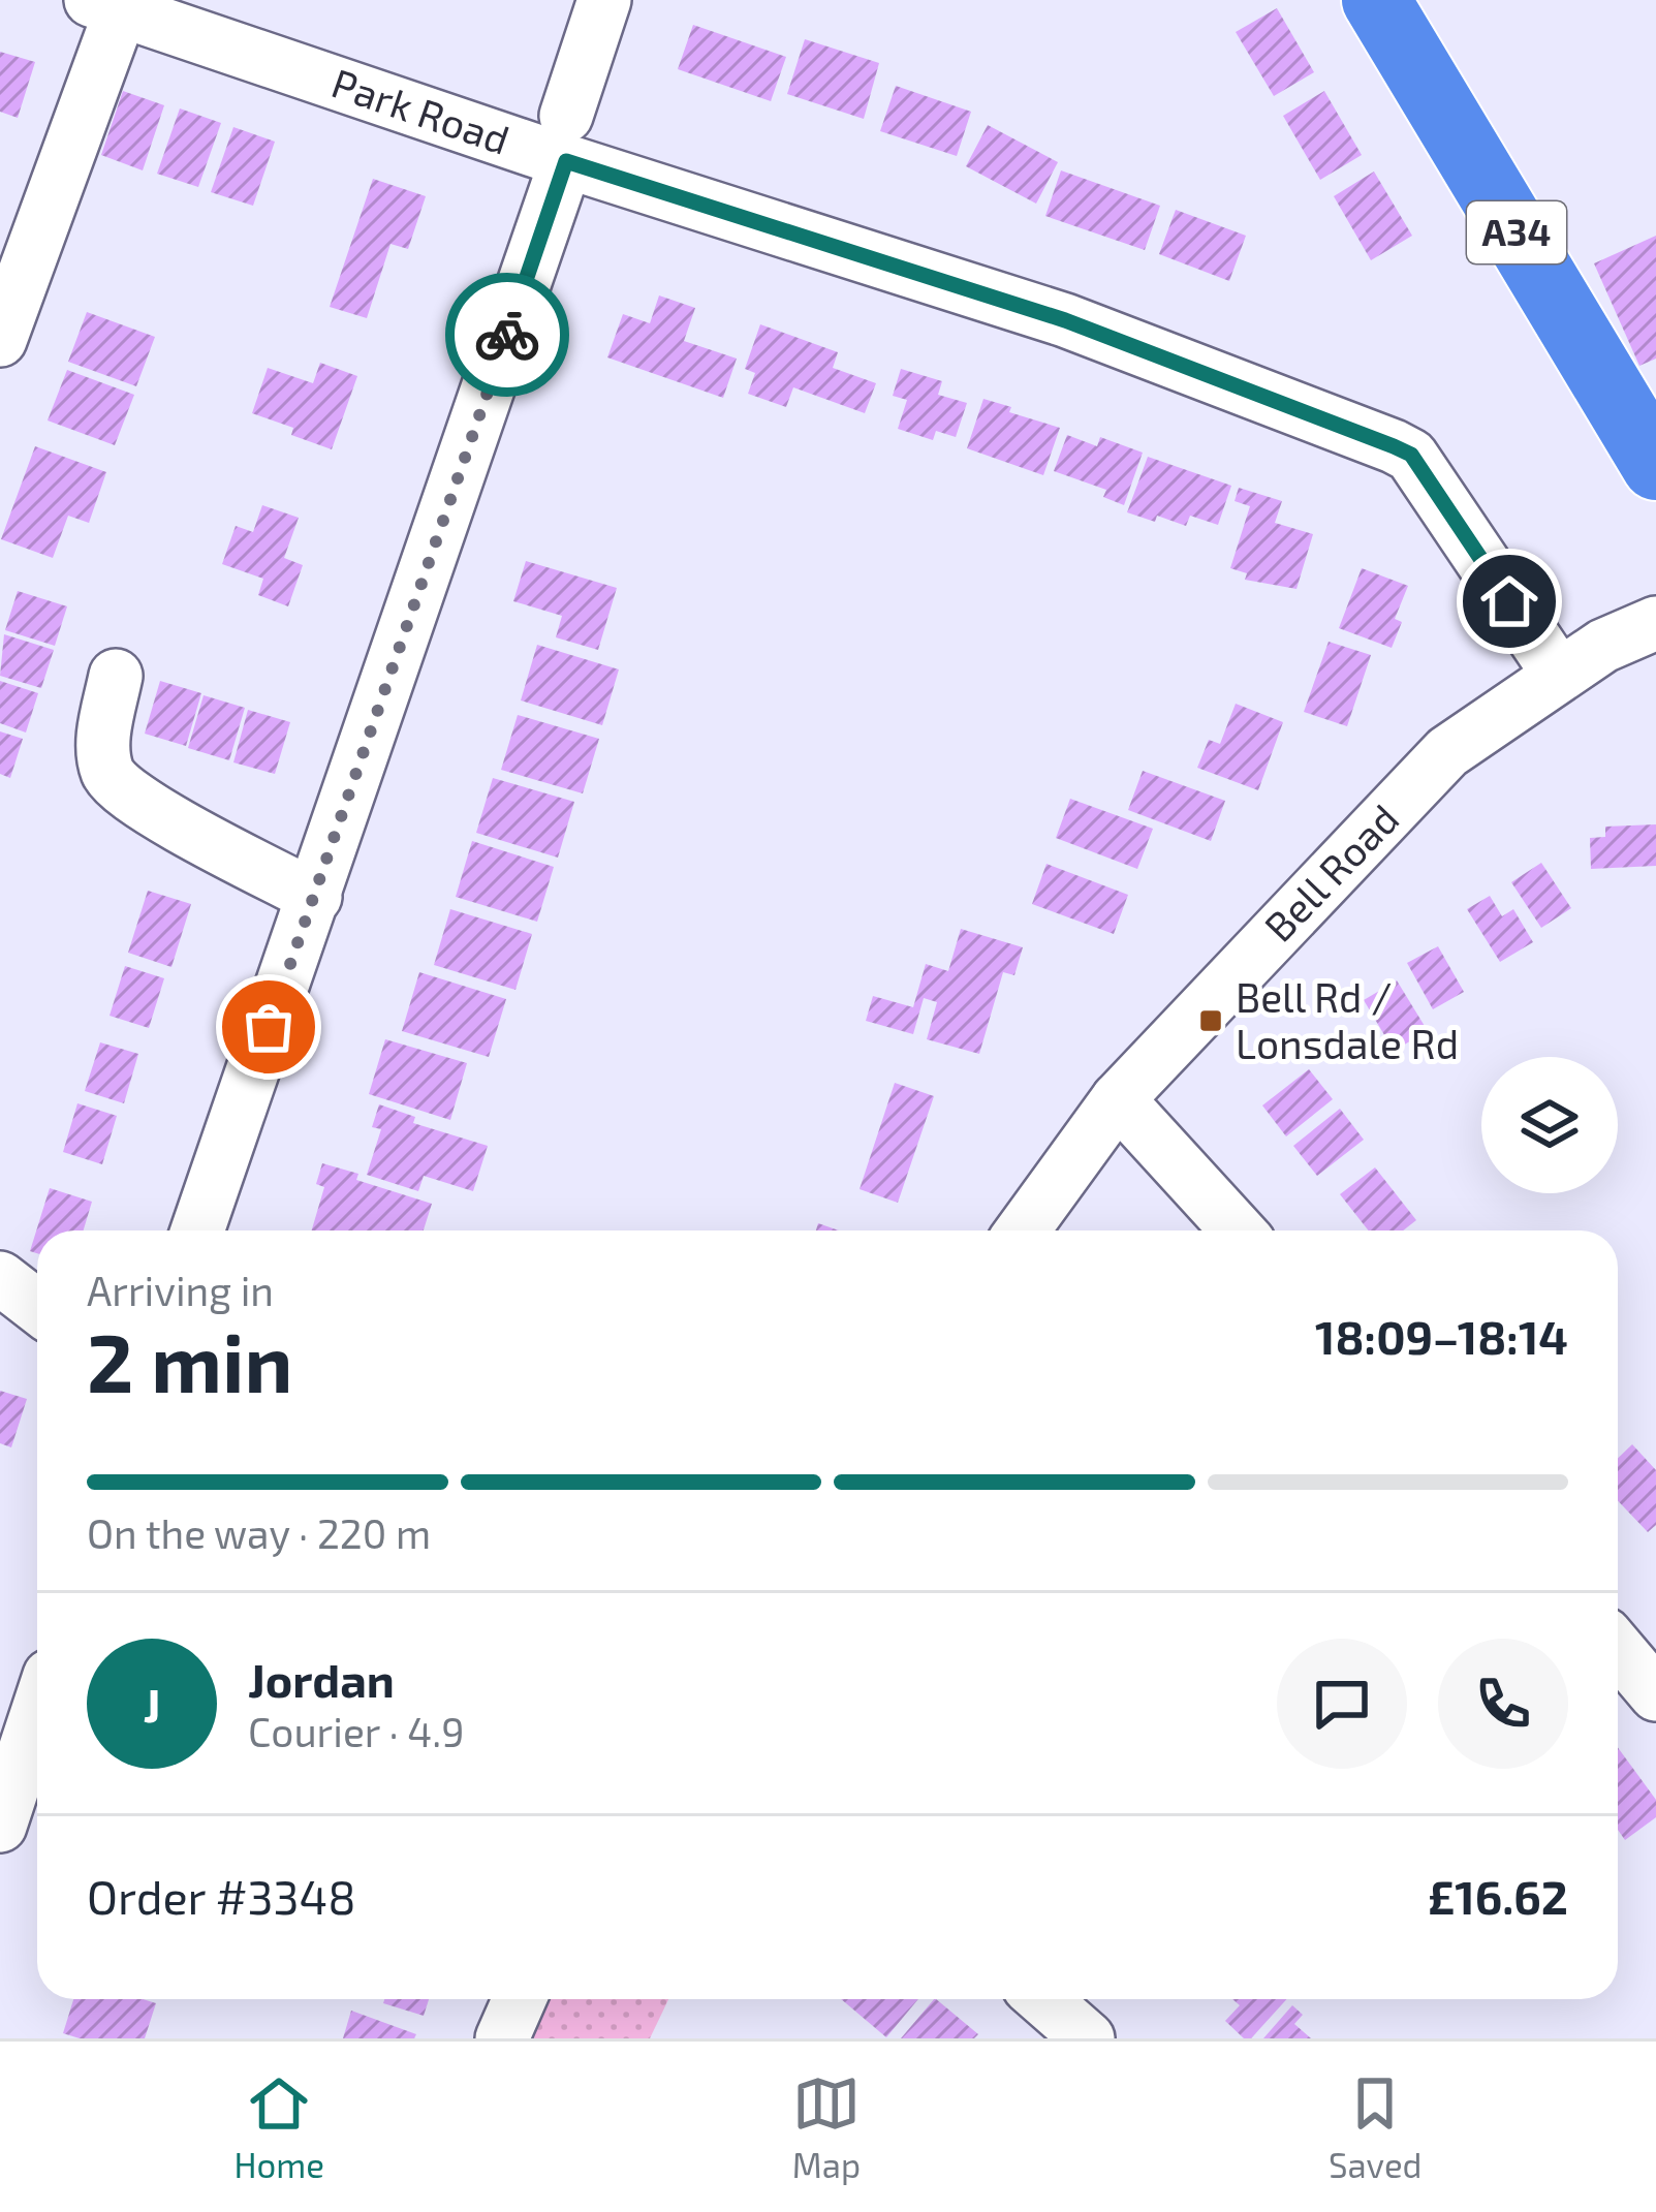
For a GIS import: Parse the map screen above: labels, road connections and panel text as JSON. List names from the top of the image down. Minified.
{"streets":{"highway":["A34"],"street":["Park Road","Bell Road"]},"crossings":[["Park Road","Bell Road"]],"places":{"transit":["Bell Rd / Lonsdale Rd"]},"page":{"heading":["2 min","Arriving in","18:09–18:14"],"panel":["Jordan","Courier · 4.9","Order #3348","£16.62"],"bar":"On the way · 220 m","round":"J","tabs":["Home","Map","Saved"]}}
